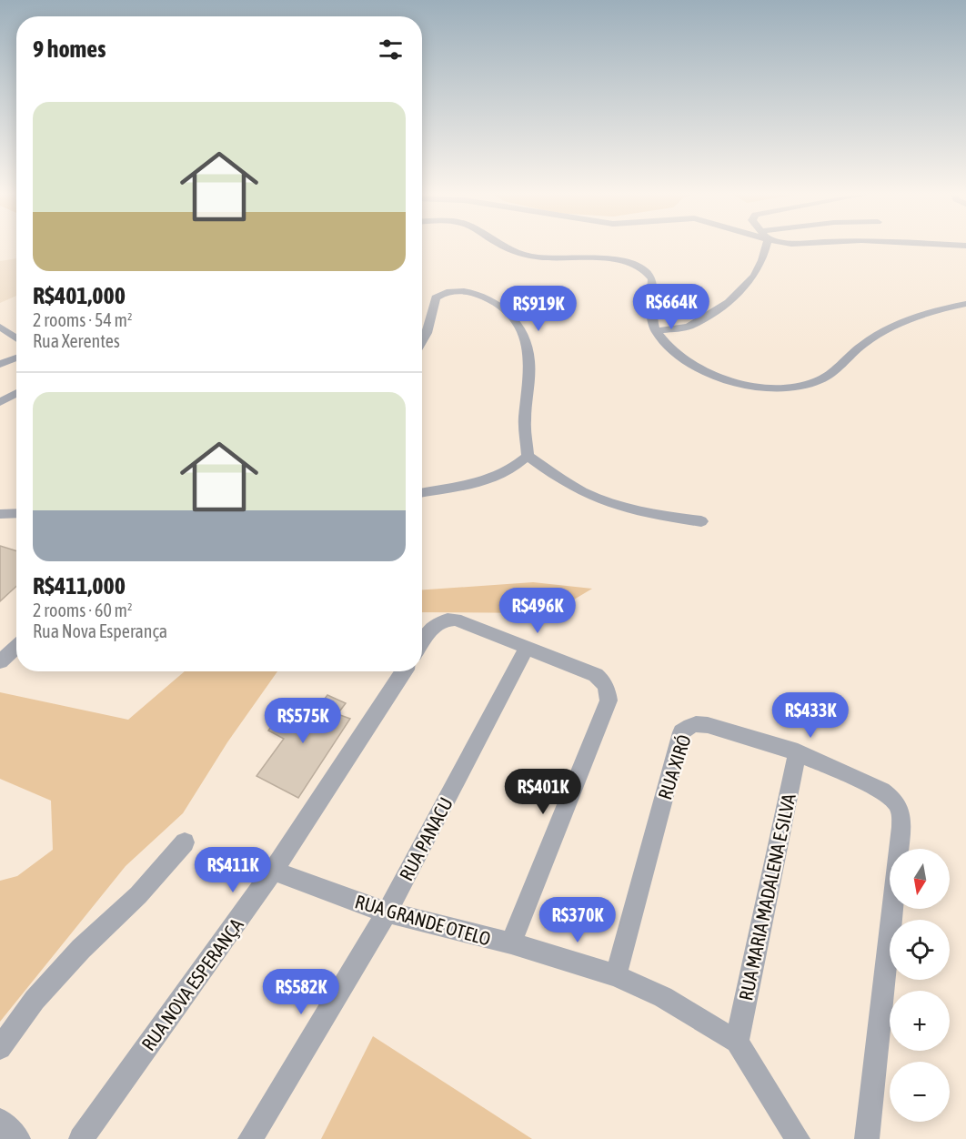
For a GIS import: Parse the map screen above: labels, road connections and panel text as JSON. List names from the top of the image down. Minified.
{"streets":{"street":["RUA XIRÓ","RUA PANACU","RUA MARIA MADALENA E SILVA","RUA GRANDE OTELO","RUA NOVA ESPERANÇA"]},"crossings":[["RUA XIRÓ","RUA MARIA MADALENA E SILVA"],["RUA XIRÓ","RUA GRANDE OTELO"],["RUA PANACU","RUA GRANDE OTELO"],["RUA MARIA MADALENA E SILVA","RUA GRANDE OTELO"],["RUA GRANDE OTELO","RUA NOVA ESPERANÇA"]],"north":"bottom","page":{"heading":"9 homes","list":[{"name":"R$401,000","note":"2 rooms · 54 m² · Rua Xerentes"},{"name":"R$411,000","note":"2 rooms · 60 m² · Rua Nova Esperança"}],"price":["R$664K","R$919K","R$496K","R$433K","R$575K","R$401K","R$411K","R$370K","R$582K"],"map_buttons":["+","−"]}}
